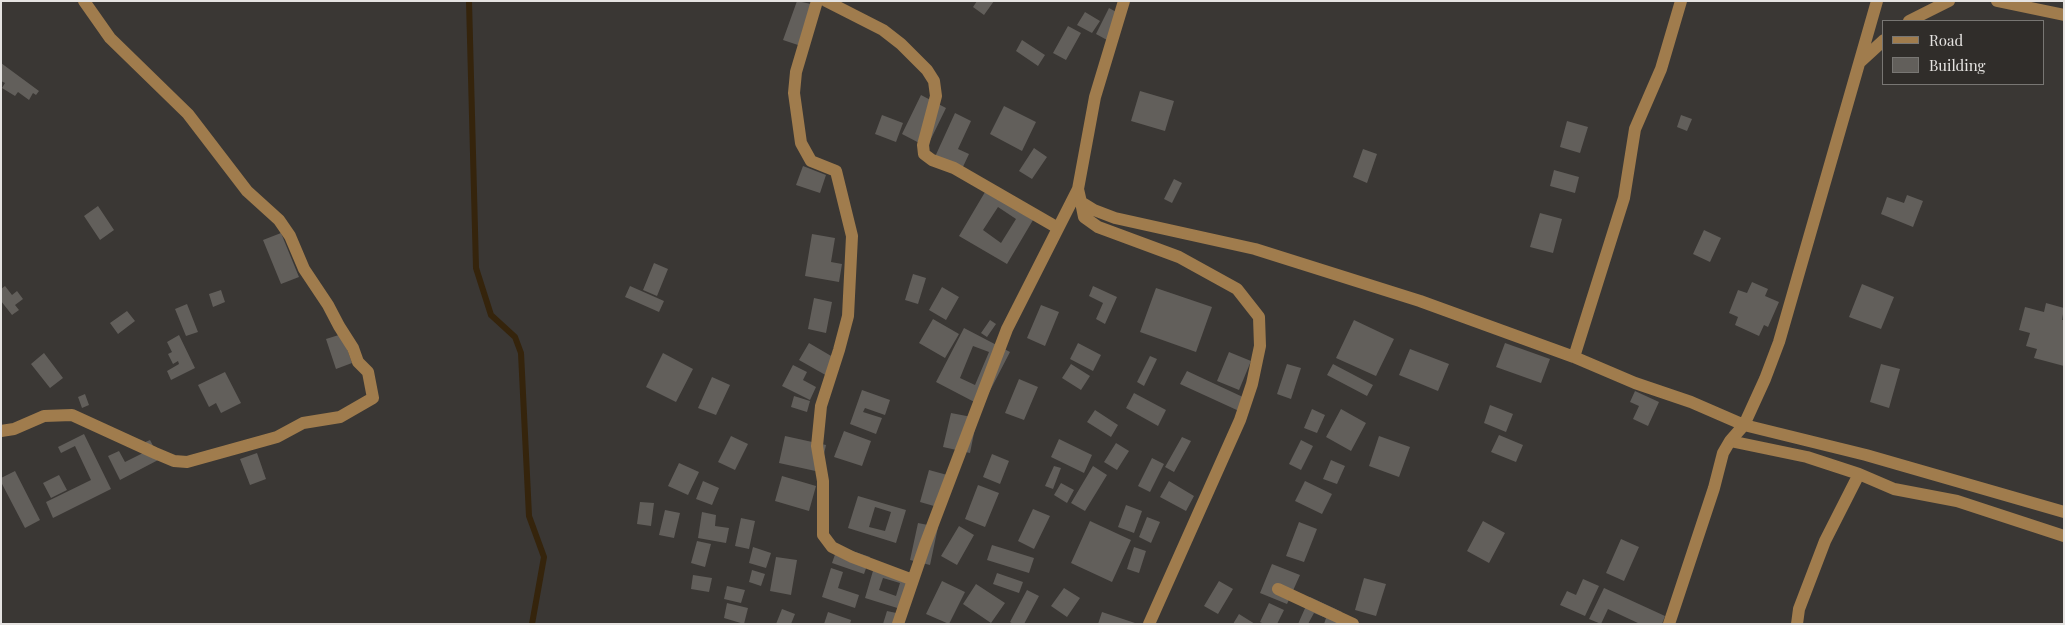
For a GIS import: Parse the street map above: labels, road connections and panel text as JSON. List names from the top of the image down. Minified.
{"legend":["Road","Building"]}
